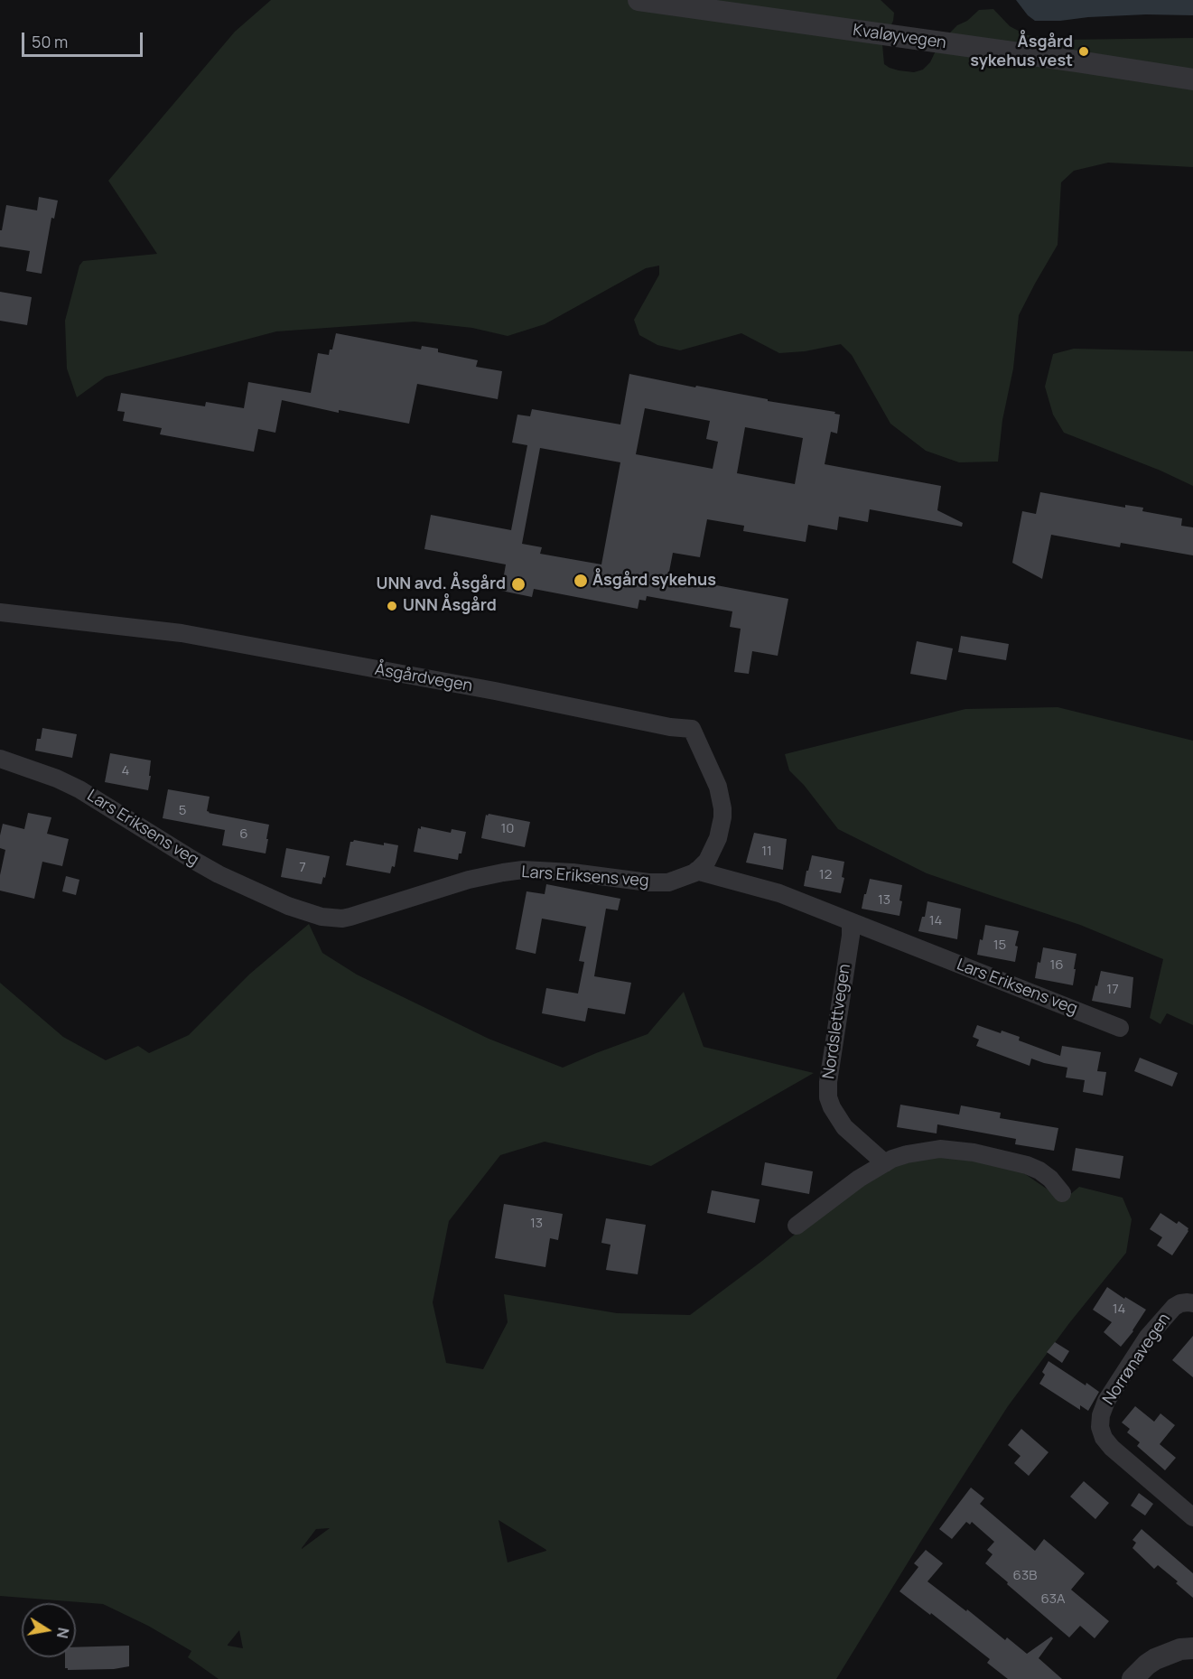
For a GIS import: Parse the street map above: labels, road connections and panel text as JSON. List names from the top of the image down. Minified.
{"streets":{"street":["Kvaløyvegen","Åsgårdvegen","Lars Eriksens veg","Nordslettvegen","Norrønavegen"]},"crossings":[["Åsgårdvegen","Lars Eriksens veg"],["Lars Eriksens veg","Nordslettvegen"]],"places":["Åsgård sykehus vest","Åsgård sykehus","UNN avd. Åsgård","UNN Åsgård"],"house_numbers":["4","5","10","6","11","7","12","13","14","15","16","17","13","14","63B","63A"],"scale_bar":"50 m","north":"right"}
